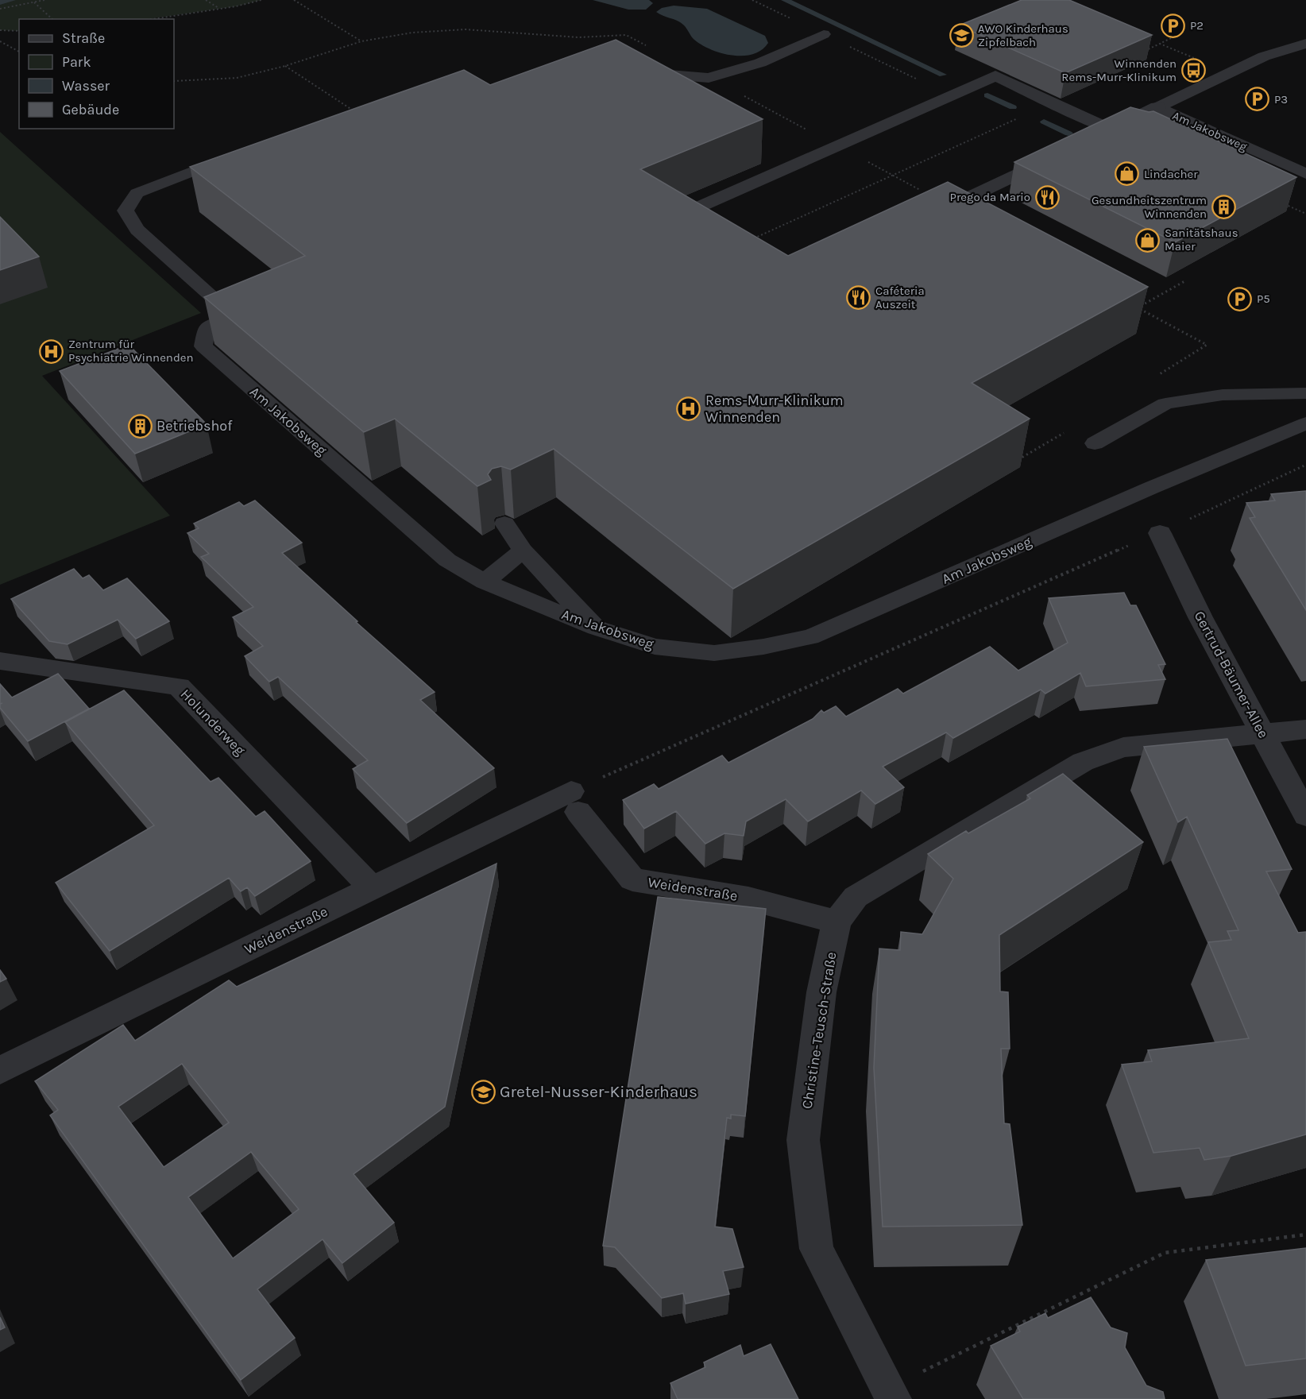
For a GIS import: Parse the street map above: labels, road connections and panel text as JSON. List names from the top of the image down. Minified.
{"streets":{"street":["Gertrud-Bäumer-Allee","Holunderweg","Weidenstraße","Christine-Teusch-Straße"],"lane":["Am Jakobsweg"]},"crossings":[["Gertrud-Bäumer-Allee","Christine-Teusch-Straße"],["Holunderweg","Weidenstraße"],["Weidenstraße","Christine-Teusch-Straße"]],"places":{"parking":["P2","P3","P5"],"school or university":["AWO Kinderhaus Zipfelbach","Gretel-Nusser-Kinderhaus"],"bus stop":["Winnenden Rems-Murr-Klinikum"],"shop":["Lindacher","Sanitätshaus Maier"],"restaurant":["Prego da Mario","Caféteria Auszeit"],"building":["Gesundheitszentrum Winnenden","Betriebshof"],"hospital":["Zentrum für Psychiatrie Winnenden","Rems-Murr-Klinikum Winnenden"]},"legend":["Straße","Park","Wasser","Gebäude"]}
